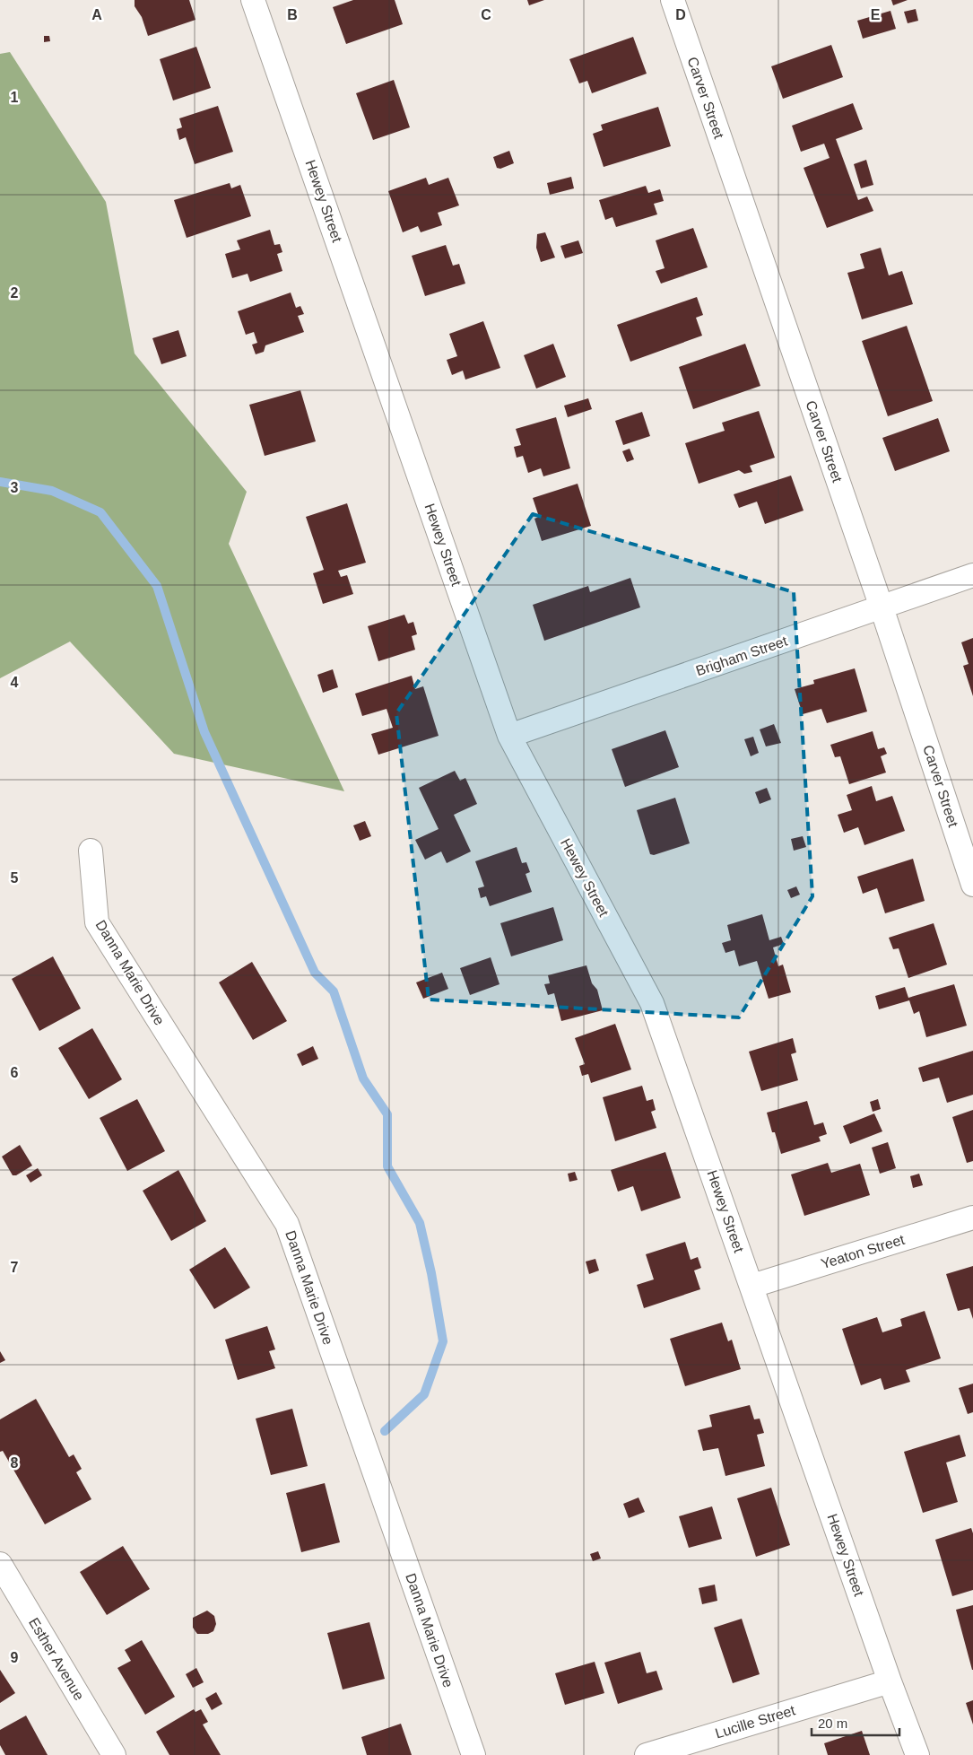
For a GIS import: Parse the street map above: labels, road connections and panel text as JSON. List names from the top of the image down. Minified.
{"streets":{"street":["Carver Street","Hewey Street","Brigham Street","Danna Marie Drive","Yeaton Street","Esther Avenue","Lucille Street"]},"crossings":[["Carver Street","Brigham Street"],["Hewey Street","Brigham Street"],["Hewey Street","Yeaton Street"],["Hewey Street","Lucille Street"]],"scale_bar":"20 m","grid":{"columns":["A","B","C","D","E"],"rows":["1","2","3","4","5","6","7","8","9"]}}
